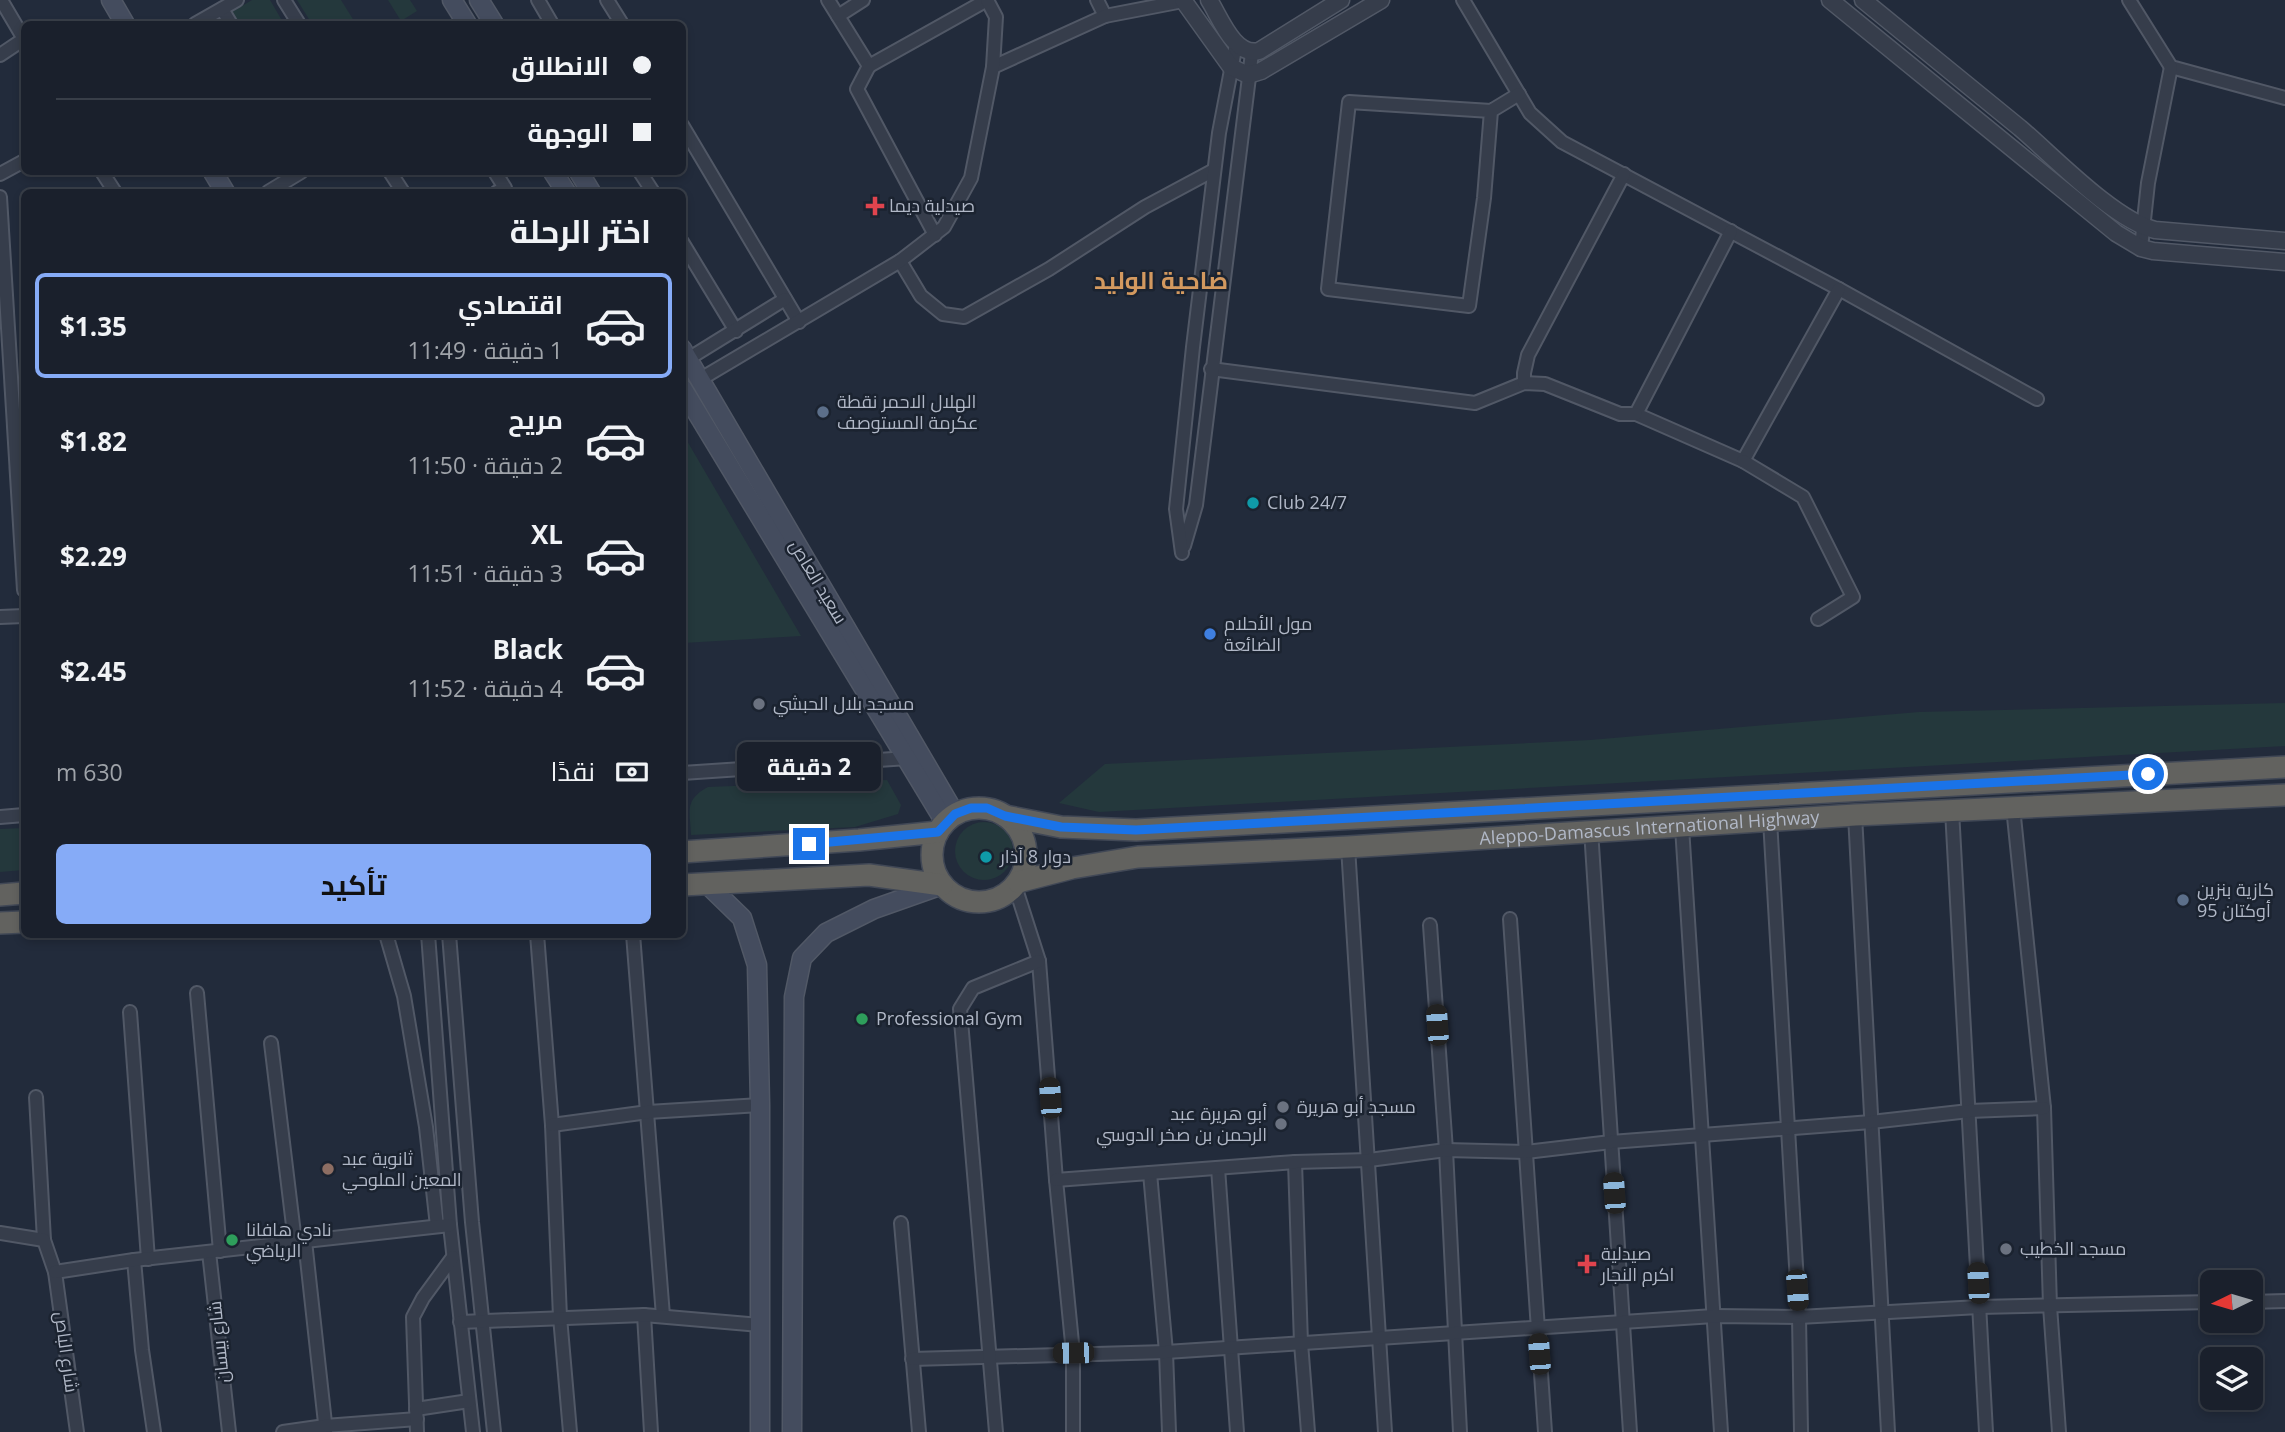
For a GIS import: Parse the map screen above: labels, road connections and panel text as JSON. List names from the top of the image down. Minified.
{"streets":{"highway":["Aleppo-Damascus International Highway"],"main road":["سعيد العاص"],"street":["شارع بيسان","شارع الباص"]},"crossings":[["سعيد العاص","Aleppo-Damascus International Highway"]],"districts":["ضاحية الوليد"],"places":{"health":["صيدلية ديما","صيدلية اكرم النجار"],"other":["الهلال الاحمر نقطة عكرمة المستوصف","Club 24/7","مول الأحلام الضائعة","مسجد بلال الحبشي","دوار 8 آذار","كازية بنزين أوكتان 95","Professional Gym","مسجد أبو هريرة","أبو هريرة عبد الرحمن بن صخر الدوسي","ثانوية عبد المعين الملوحي","نادي هافانا الرياضي","مسجد الخطيب"]},"north":"left","page":{"banner":["الانطلاق","الوجهة"],"heading":"اختر الرحلة","list":[{"name":"اقتصادي","note":"1 دقيقة · 11:49","value":"$1.35"},{"name":"مريح","note":"2 دقيقة · 11:50","value":"$1.82"},{"name":"XL","note":"3 دقيقة · 11:51","value":"$2.29"},{"name":"Black","note":"4 دقيقة · 11:52","value":"$2.45"}],"pay":["نقدًا","630 m"],"bubble":"2 دقيقة","buttons":"تأكيد"}}
